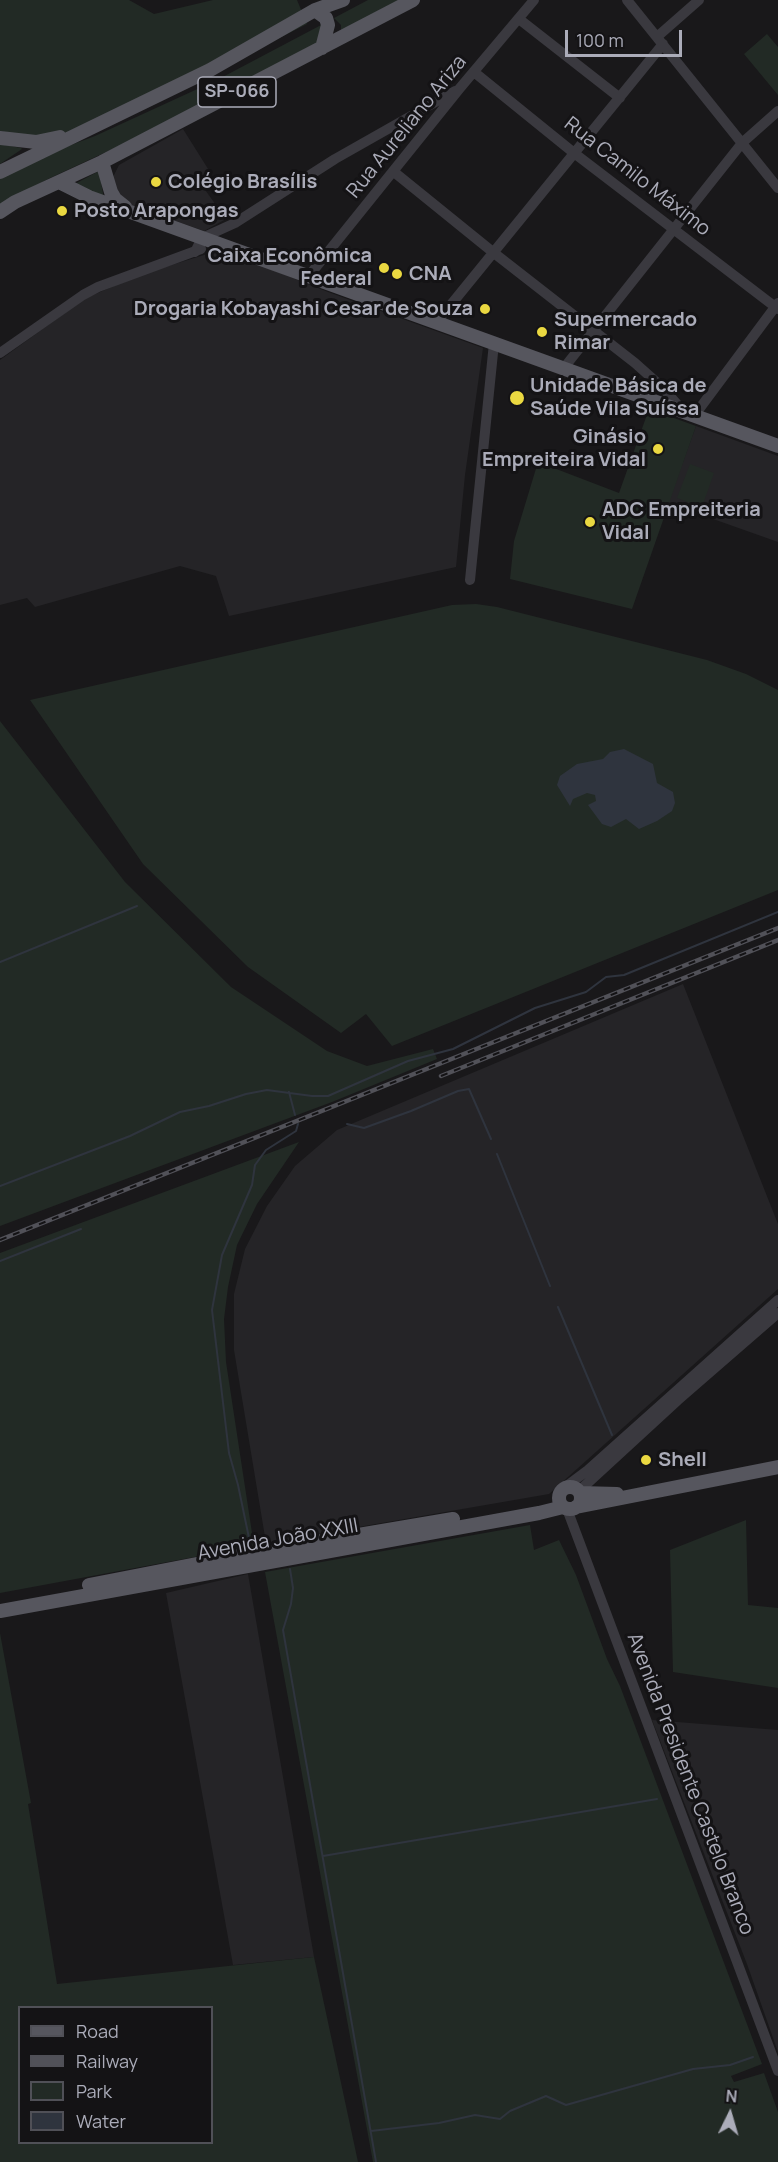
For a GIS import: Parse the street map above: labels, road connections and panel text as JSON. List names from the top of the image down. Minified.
{"streets":{"main road":["SP-066","Avenida João XXIII"],"street":["Rua Aureliano Ariza","Rua Camilo Máximo","Avenida Presidente Castelo Branco"]},"crossings":[["Rua Aureliano Ariza","Rua Camilo Máximo"],["Avenida João XXIII","Avenida Presidente Castelo Branco"]],"places":["Colégio Brasílis","Posto Arapongas","Caixa Econômica Federal","CNA","Drogaria Kobayashi Cesar de Souza","Supermercado Rimar","Unidade Básica de Saúde Vila Suíssa","Ginásio Empreiteira Vidal","ADC Empreiteria Vidal","Shell"],"legend":["Road","Railway","Park","Water"],"scale_bar":"100 m","north":"top"}
